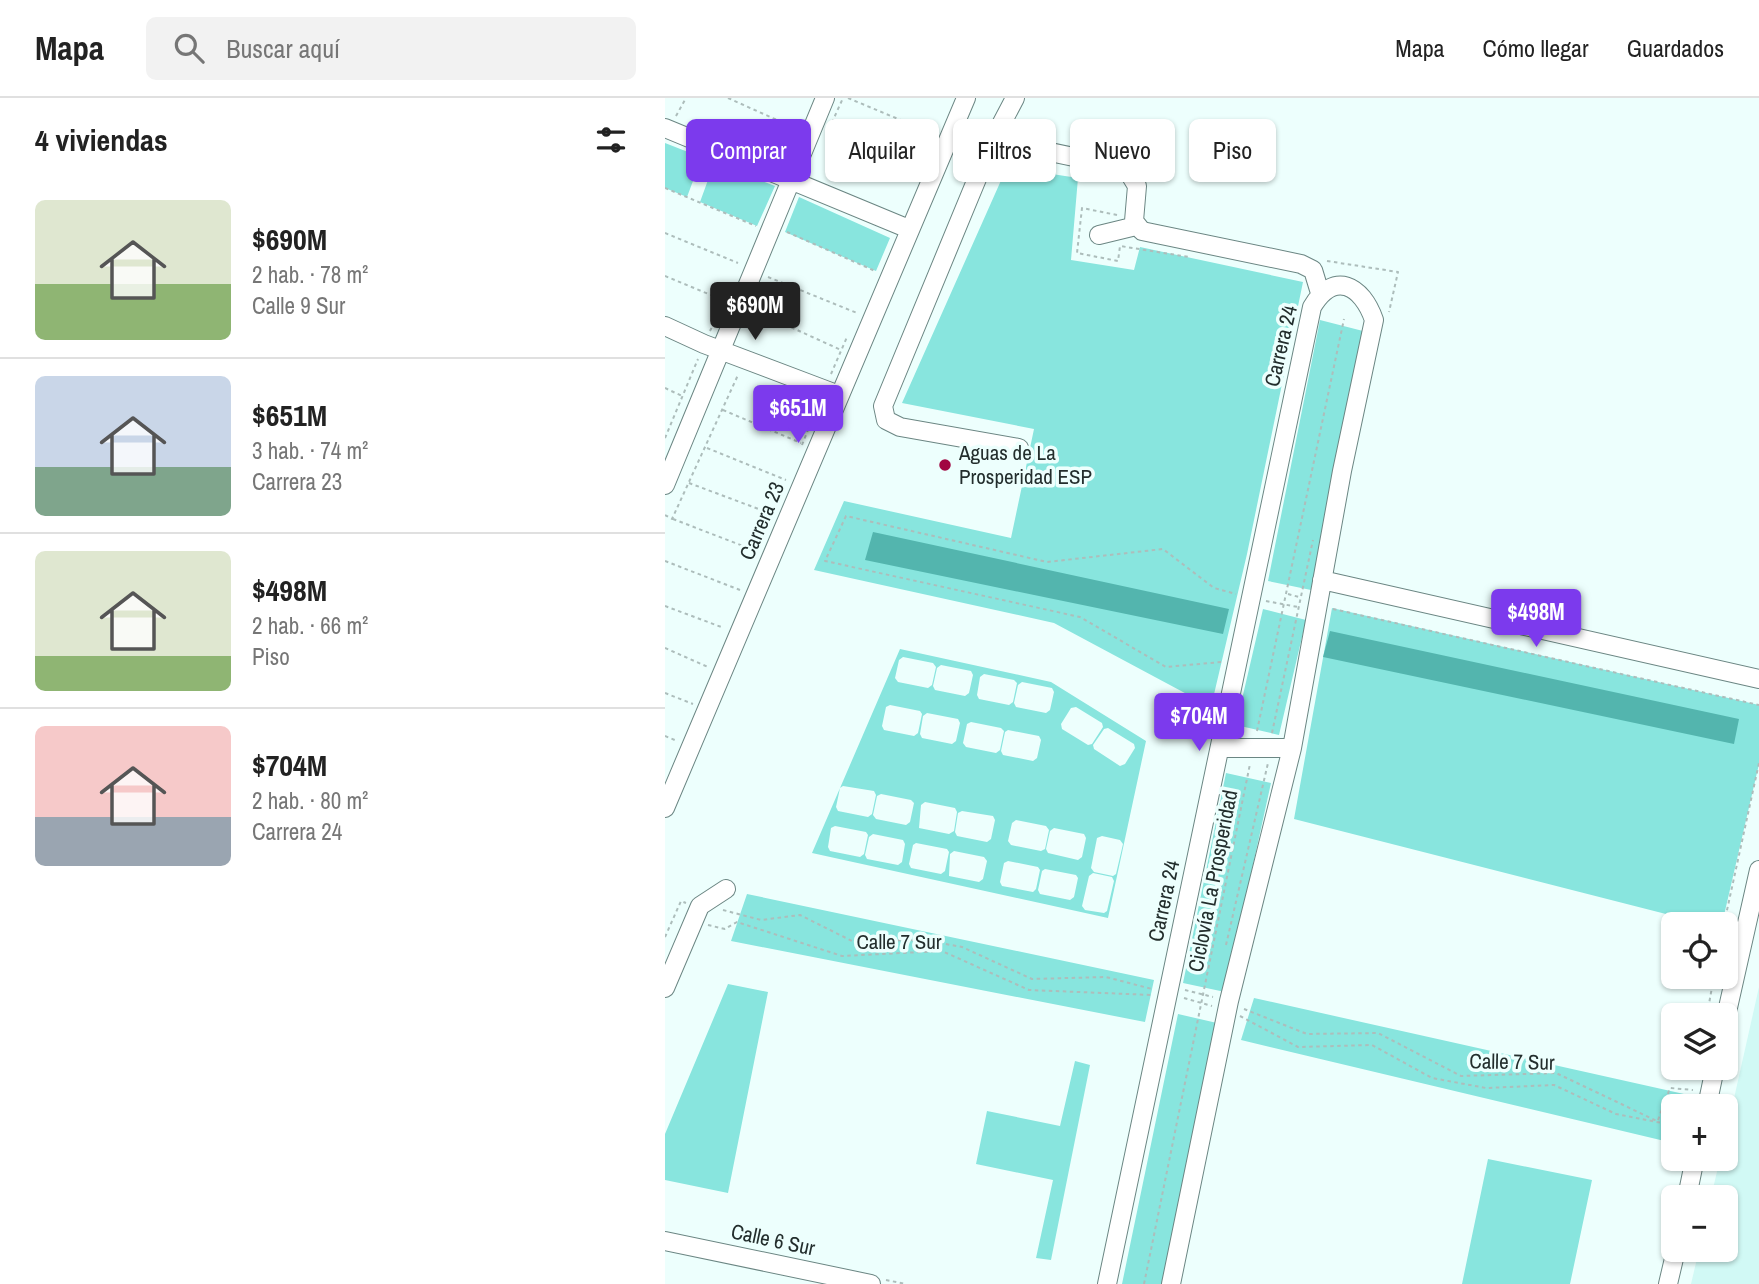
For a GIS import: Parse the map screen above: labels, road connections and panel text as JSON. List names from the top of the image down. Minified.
{"streets":{"street":["Carrera 24","Carrera 23","Calle 6 Sur"],"path":["Ciclovía La Prosperidad","Calle 7 Sur"]},"crossings":[["Carrera 24","Calle 7 Sur"]],"places":["Aguas de La Prosperidad ESP"],"page":{"header":"Mapa","search":"Buscar aquí","nav":["Mapa","Cómo llegar","Guardados"],"heading":"4 viviendas","chip":["Comprar","Alquilar","Filtros","Nuevo","Piso"],"list":[{"name":"$690M","note":"2 hab. · 78 m² · Calle 9 Sur"},{"name":"$651M","note":"3 hab. · 74 m² · Carrera 23"},{"name":"$498M","note":"2 hab. · 66 m² · Piso"},{"name":"$704M","note":"2 hab. · 80 m² · Carrera 24"}],"price":["$690M","$651M","$498M","$704M"],"map_buttons":["+","−"]}}
